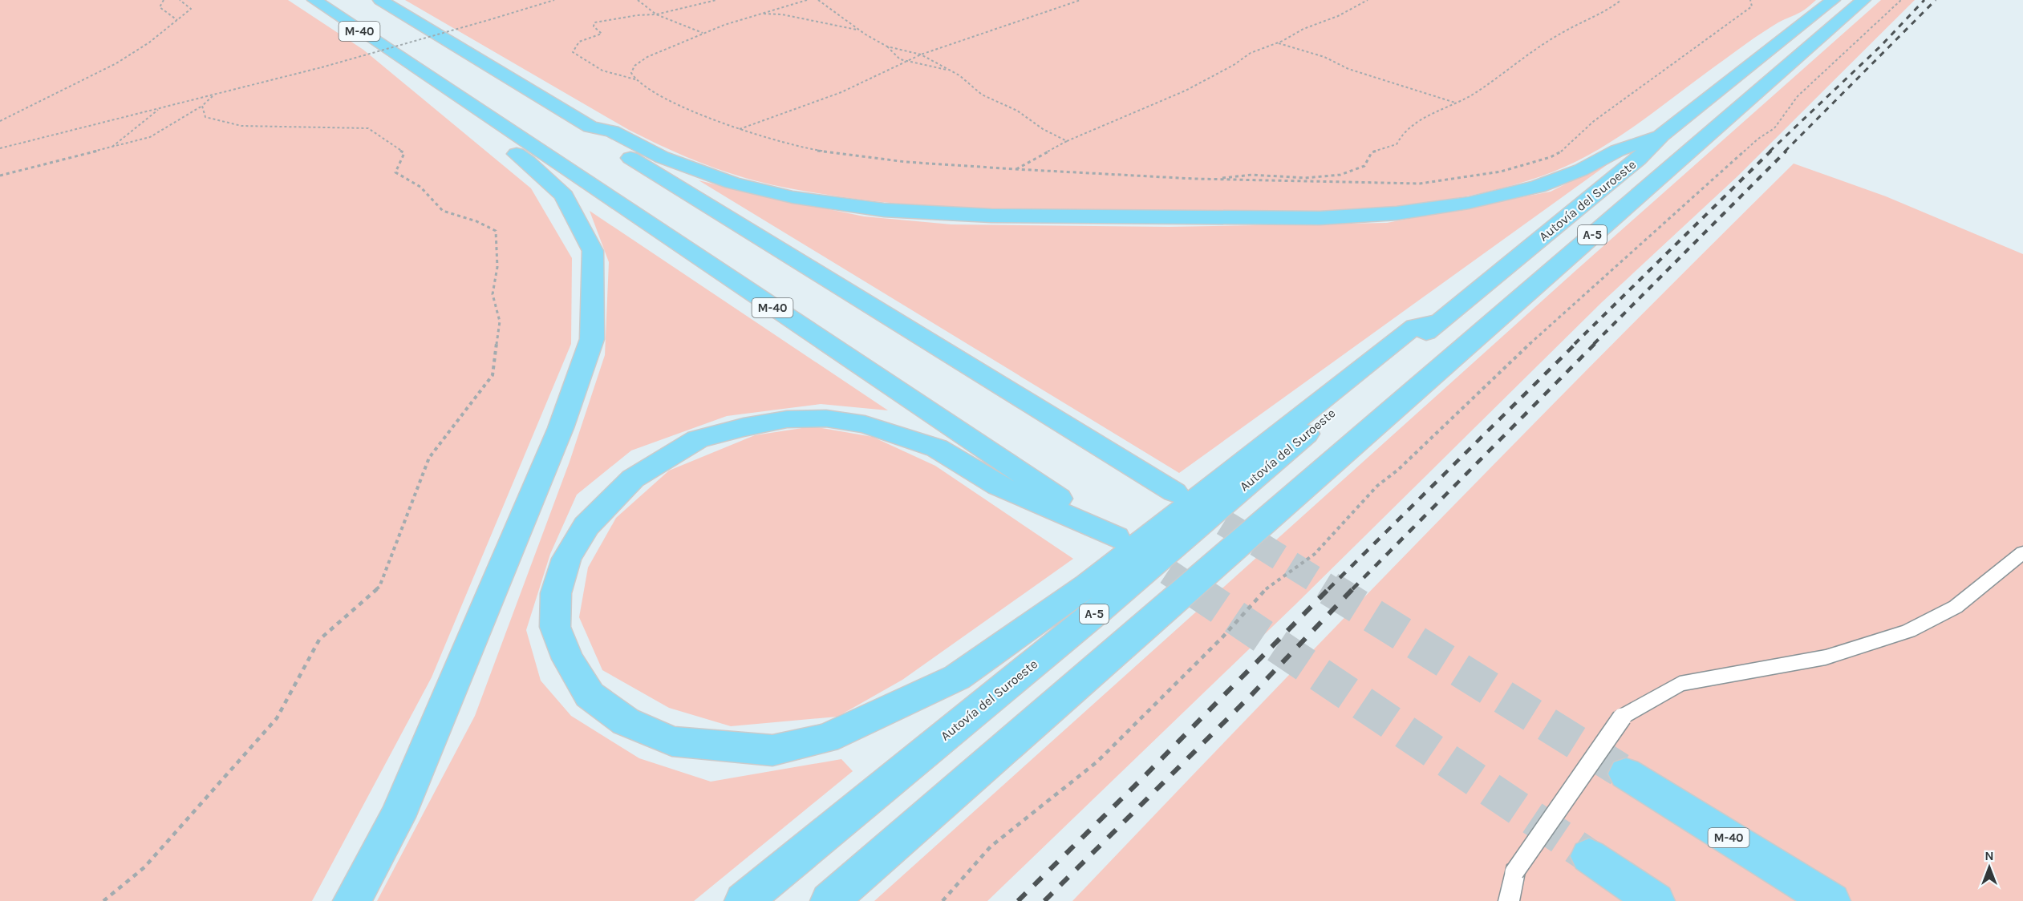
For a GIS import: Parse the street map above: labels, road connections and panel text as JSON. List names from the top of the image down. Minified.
{"streets":{"highway":["M-40","Autovía del Suroeste","A-5"]},"crossings":[["M-40","Autovía del Suroeste"]],"north":"top"}
